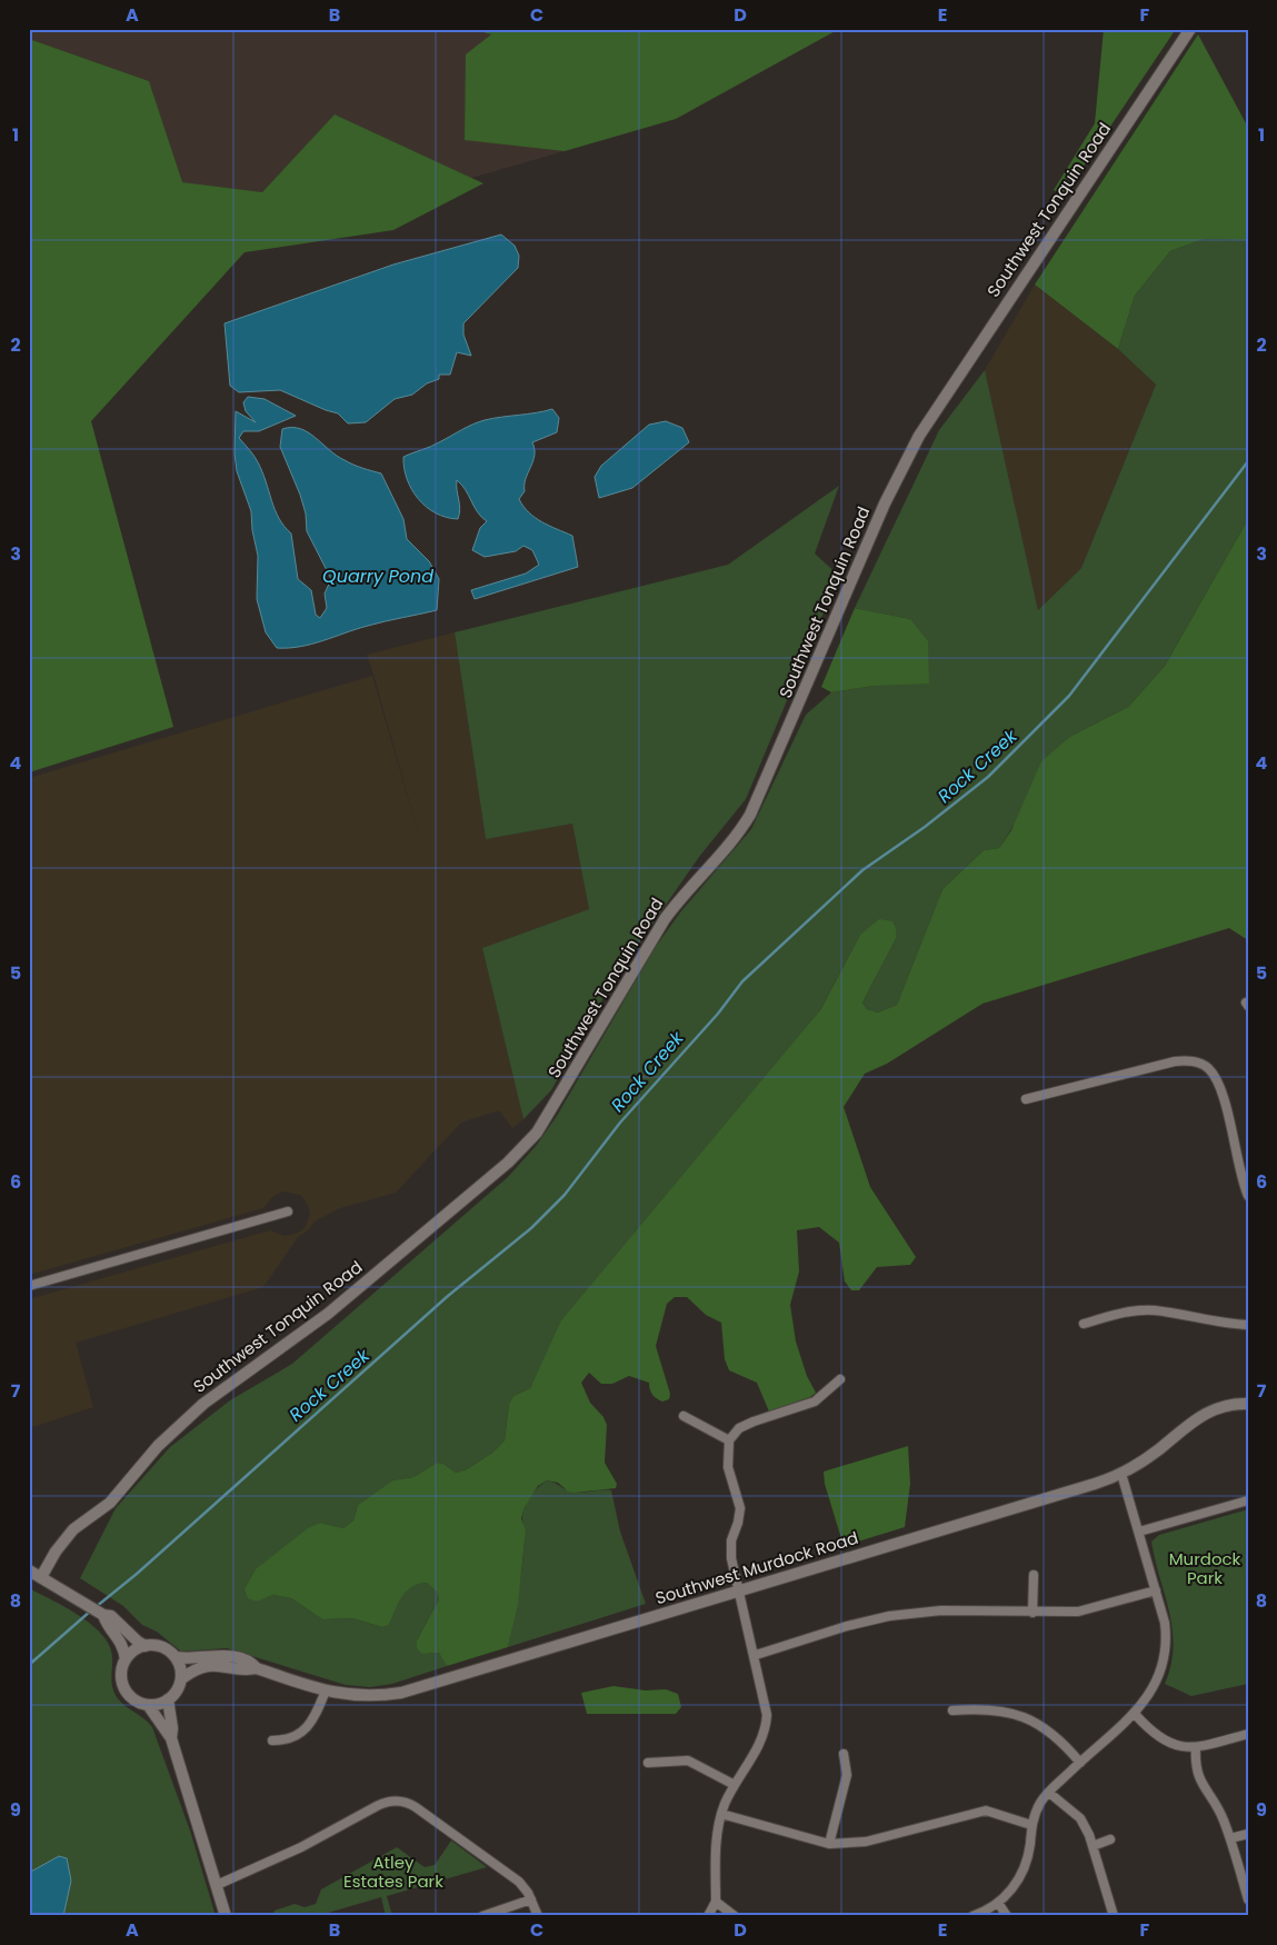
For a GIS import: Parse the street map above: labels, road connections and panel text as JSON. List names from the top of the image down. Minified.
{"streets":{"main road":["Southwest Tonquin Road","Southwest Murdock Road"]},"water":["Quarry Pond","Rock Creek"],"parks":["Murdock Park","Atley Estates Park"],"grid":{"columns":["A","B","C","D","E","F"],"rows":["1","2","3","4","5","6","7","8","9"]}}
